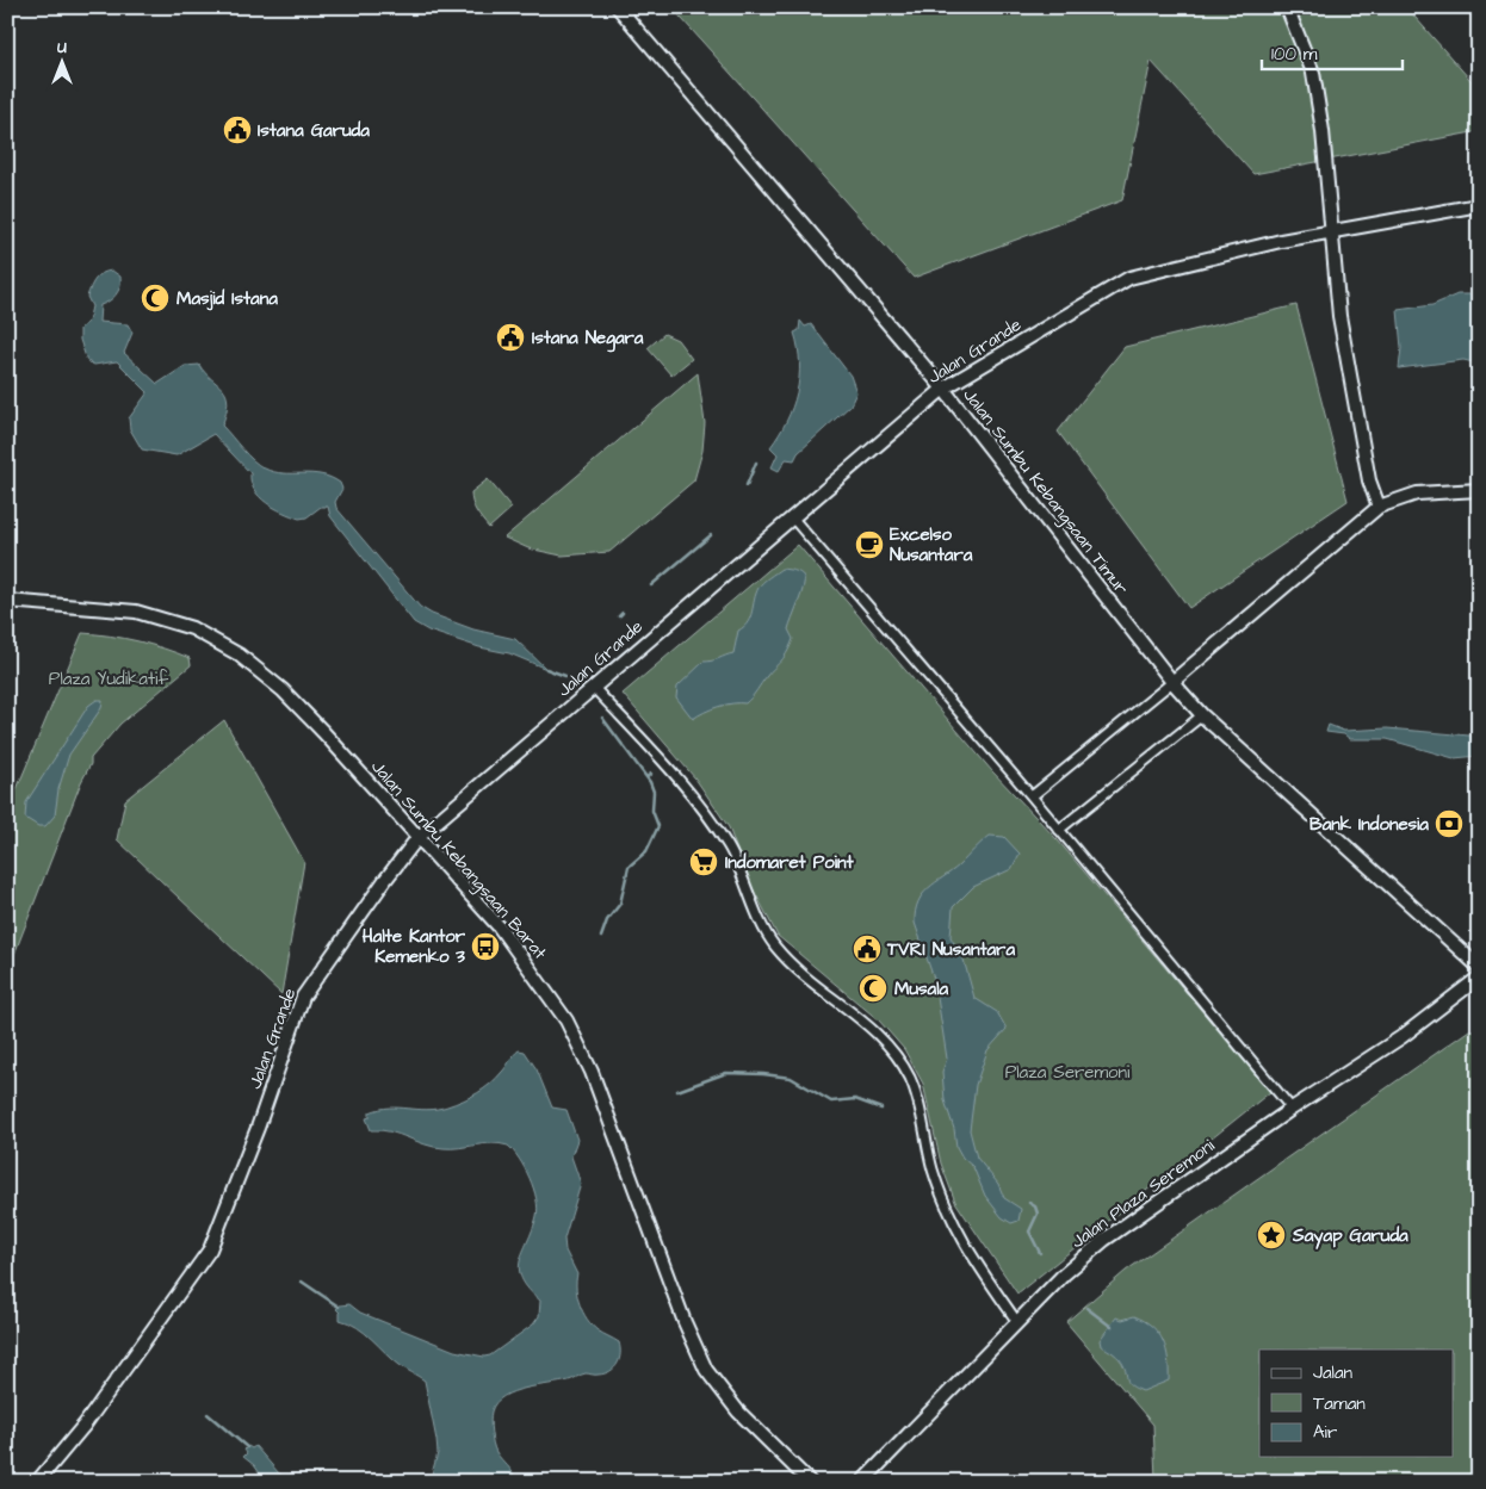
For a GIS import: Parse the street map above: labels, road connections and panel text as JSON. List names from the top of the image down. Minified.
{"streets":{"street":["Jalan Grande","Jalan Sumbu Kebangsaan Timur","Jalan Sumbu Kebangsaan Barat","Jalan Plaza Seremoni"]},"crossings":[["Jalan Grande","Jalan Sumbu Kebangsaan Timur"],["Jalan Grande","Jalan Sumbu Kebangsaan Barat"]],"parks":["Plaza Yudikatif","Plaza Seremoni"],"places":{"public building":["Istana Garuda","Istana Negara","TVRI Nusantara"],"mosque":["Masjid Istana","Musala"],"cafe":["Excelso Nusantara"],"bank":["Bank Indonesia"],"supermarket":["Indomaret Point"],"bus stop":["Halte Kantor Kemenko 3"],"place":["Sayap Garuda"]},"legend":["Jalan","Taman","Air"],"scale_bar":"100 m","north":"top"}
